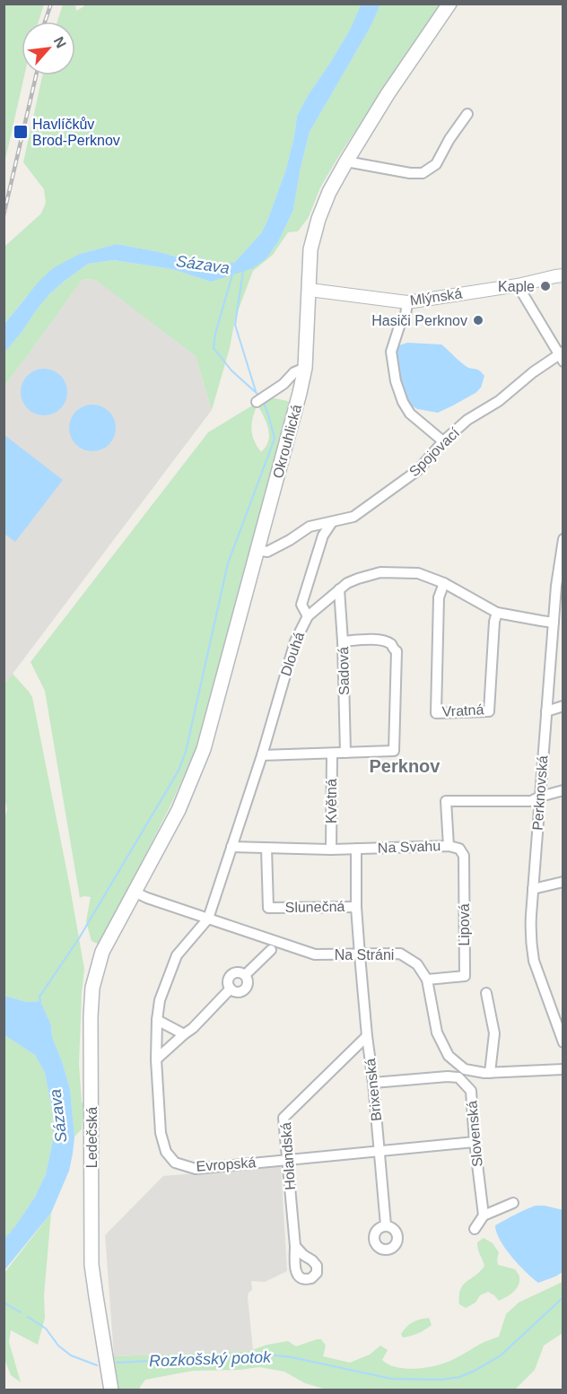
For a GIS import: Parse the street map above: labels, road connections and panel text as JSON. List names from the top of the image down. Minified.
{"streets":{"main road":["Okrouhlická","Ledečská"],"street":["Mlýnská","Spojovací","Dlouhá","Sadová","Vratná","Perknovská","Květná","Na Svahu","Slunečná","Lipová","Na Stráni","Brixenská","Slovenská","Holandská","Evropská"]},"crossings":[["Mlýnská","Okrouhlická"],["Okrouhlická","Spojovací"],["Okrouhlická","Na Stráni"],["Okrouhlická","Ledečská"],["Dlouhá","Sadová"],["Dlouhá","Vratná"],["Dlouhá","Perknovská"],["Dlouhá","Na Svahu"],["Dlouhá","Na Stráni"],["Dlouhá","Evropská"],["Perknovská","Na Svahu"],["Květná","Na Svahu"],["Na Svahu","Slunečná"],["Na Svahu","Lipová"],["Na Svahu","Brixenská"],["Slunečná","Brixenská"],["Lipová","Na Stráni"],["Na Stráni","Brixenská"],["Na Stráni","Ledečská"],["Na Stráni","Evropská"],["Brixenská","Slovenská"],["Brixenská","Holandská"],["Brixenská","Evropská"],["Slovenská","Evropská"],["Holandská","Evropská"]],"districts":["Perknov"],"water":["Sázava","Rozkošský potok"],"places":{"transit":["Havlíčkův Brod-Perknov"],"other":["Kaple","Hasiči Perknov"]},"north":"top right"}
